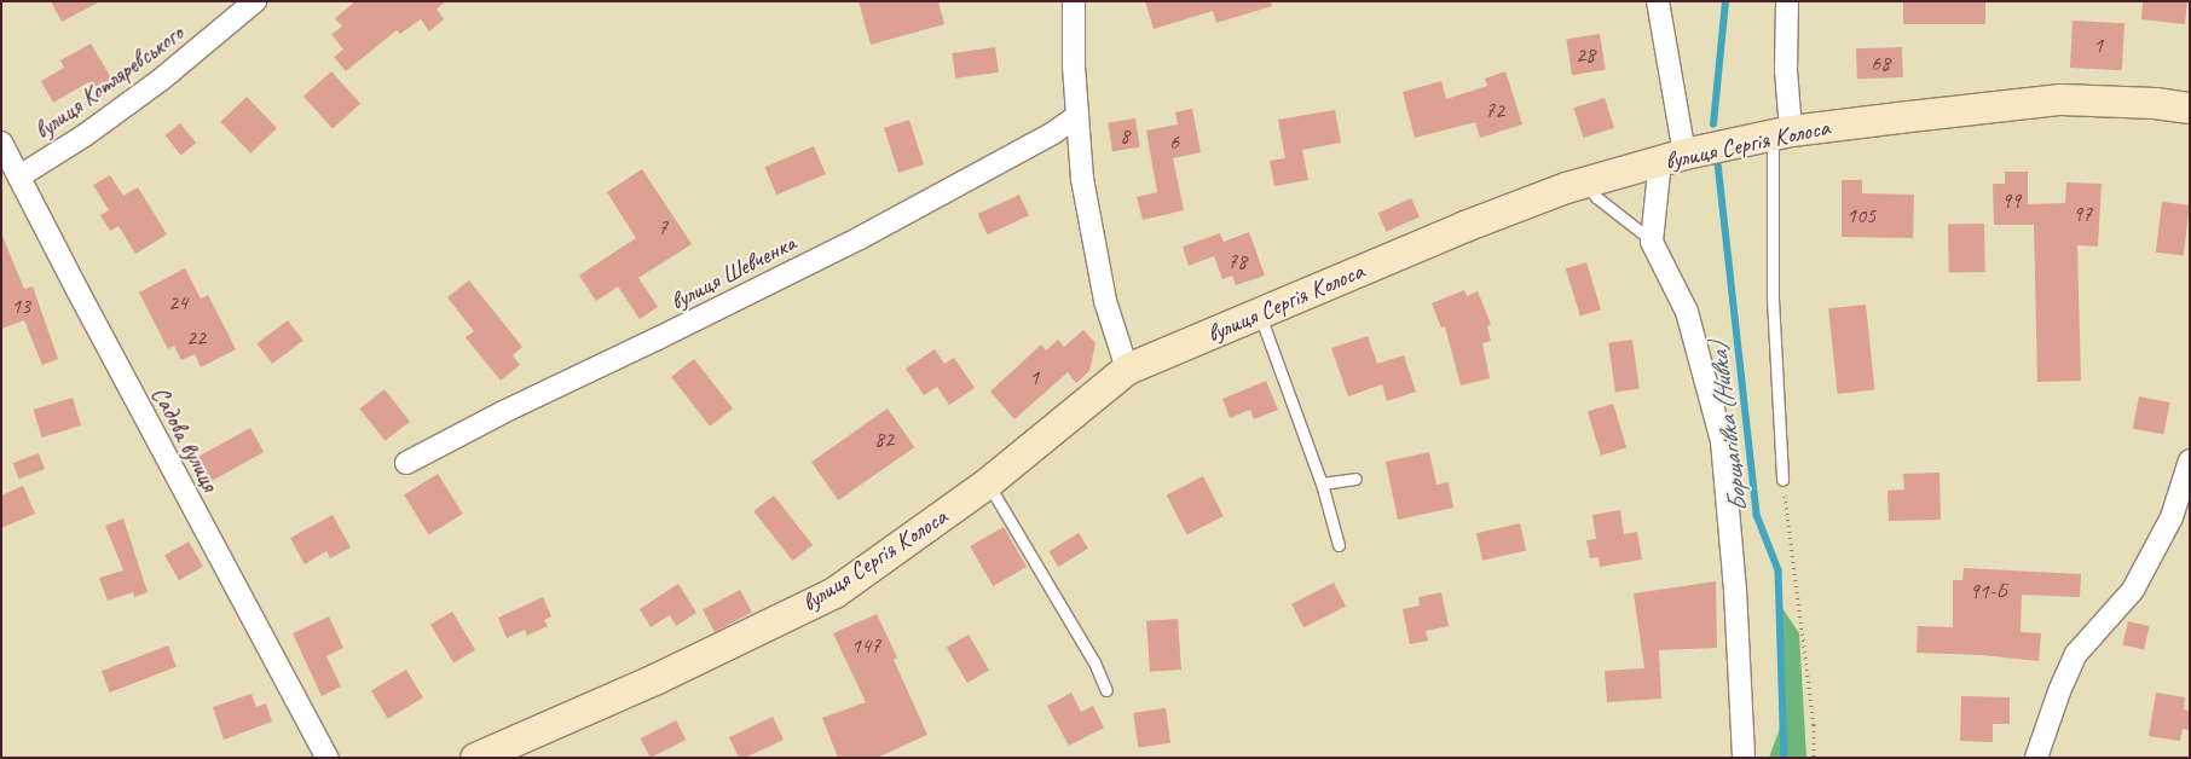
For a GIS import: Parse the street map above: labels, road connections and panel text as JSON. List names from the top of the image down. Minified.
{"streets":{"street":["вулиця Котляревського","вулиця Сергія Колоса","вулиця Шевченка","Садова вулиця"]},"crossings":[["вулиця Котляревського","Садова вулиця"]],"water":["Борщагівка (Нивка)"],"house_numbers":["1","28","68","72","8","6","99","97","105","7","78","24","13","22","1","82","91-Б","147"]}
